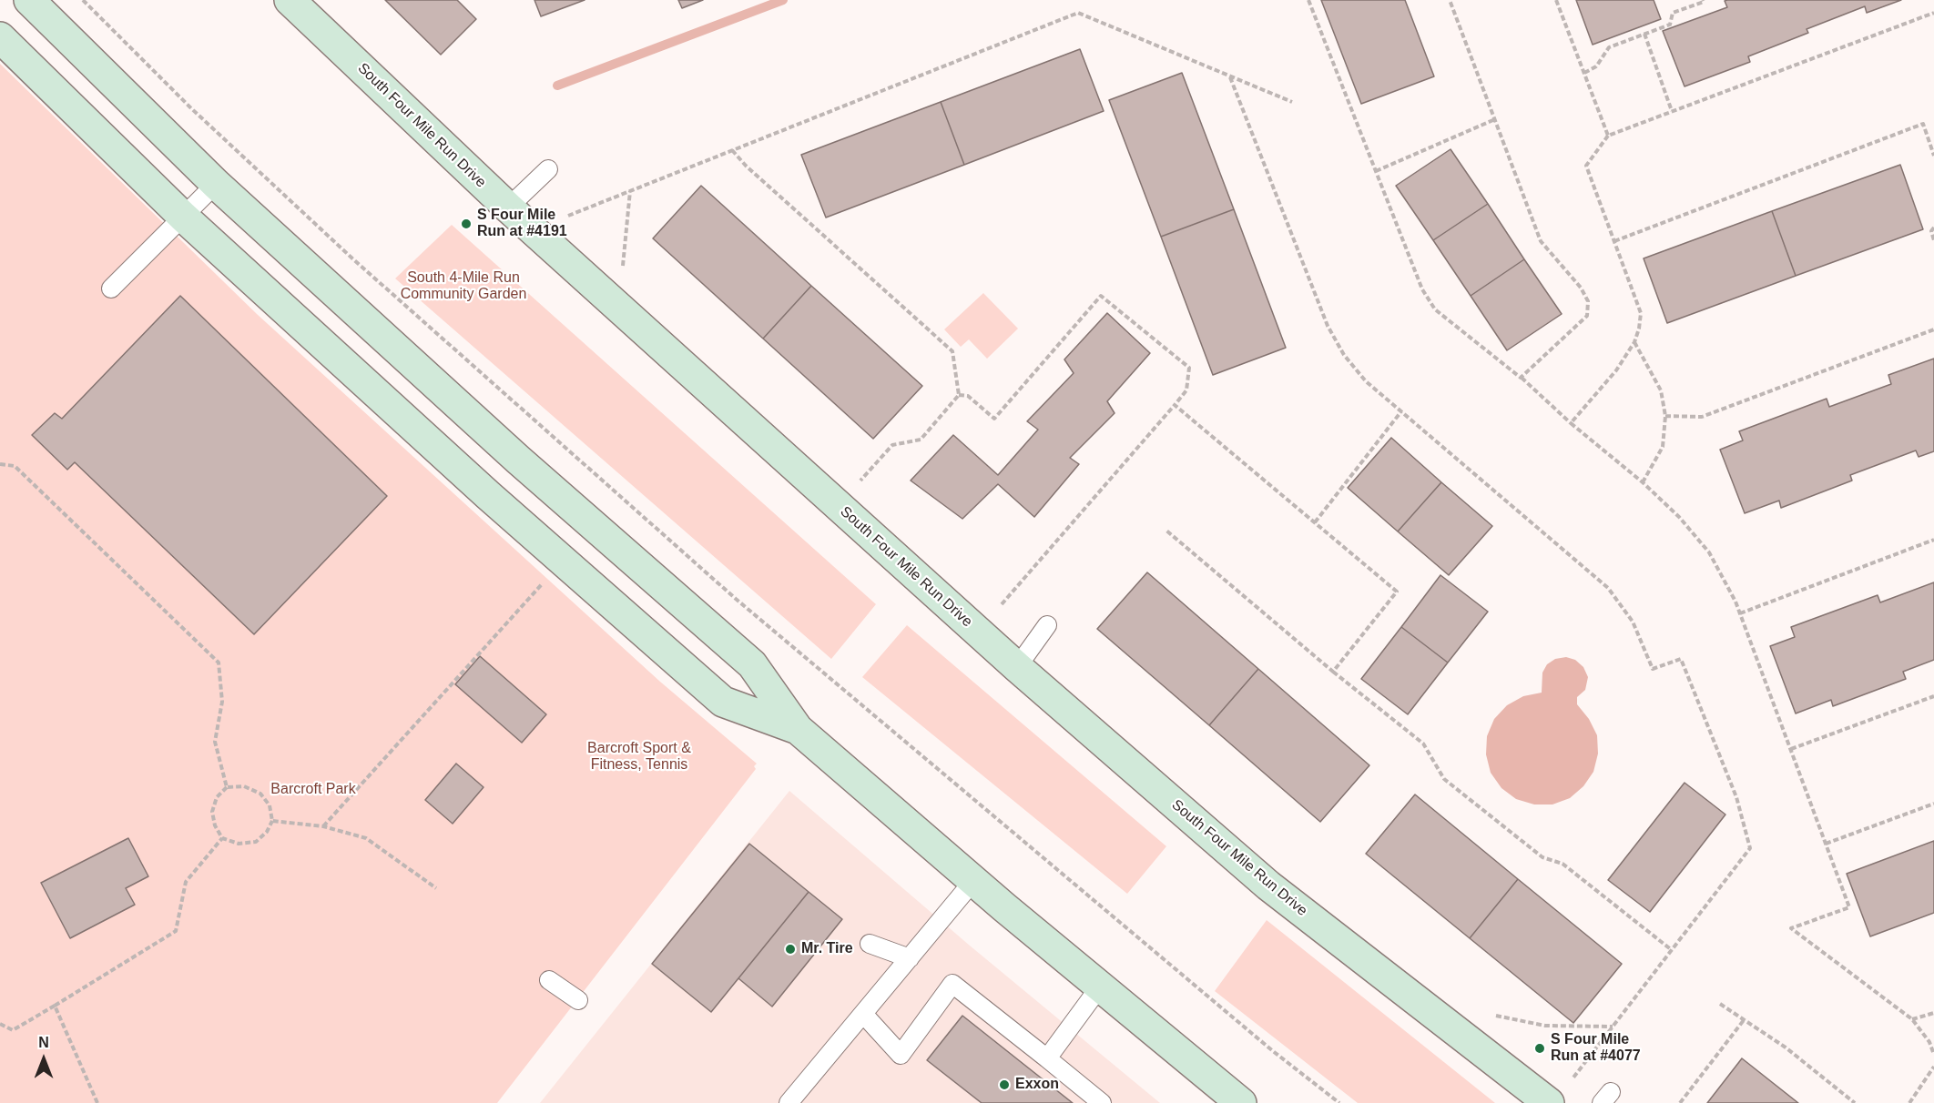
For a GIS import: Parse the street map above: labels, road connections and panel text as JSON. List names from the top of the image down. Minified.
{"streets":{"main road":["South Four Mile Run Drive"]},"parks":["South 4-Mile Run Community Garden","Barcroft Sport & Fitness, Tennis","Barcroft Park"],"places":["S Four Mile Run at #4191","Mr. Tire","S Four Mile Run at #4077","Exxon"],"north":"top"}
